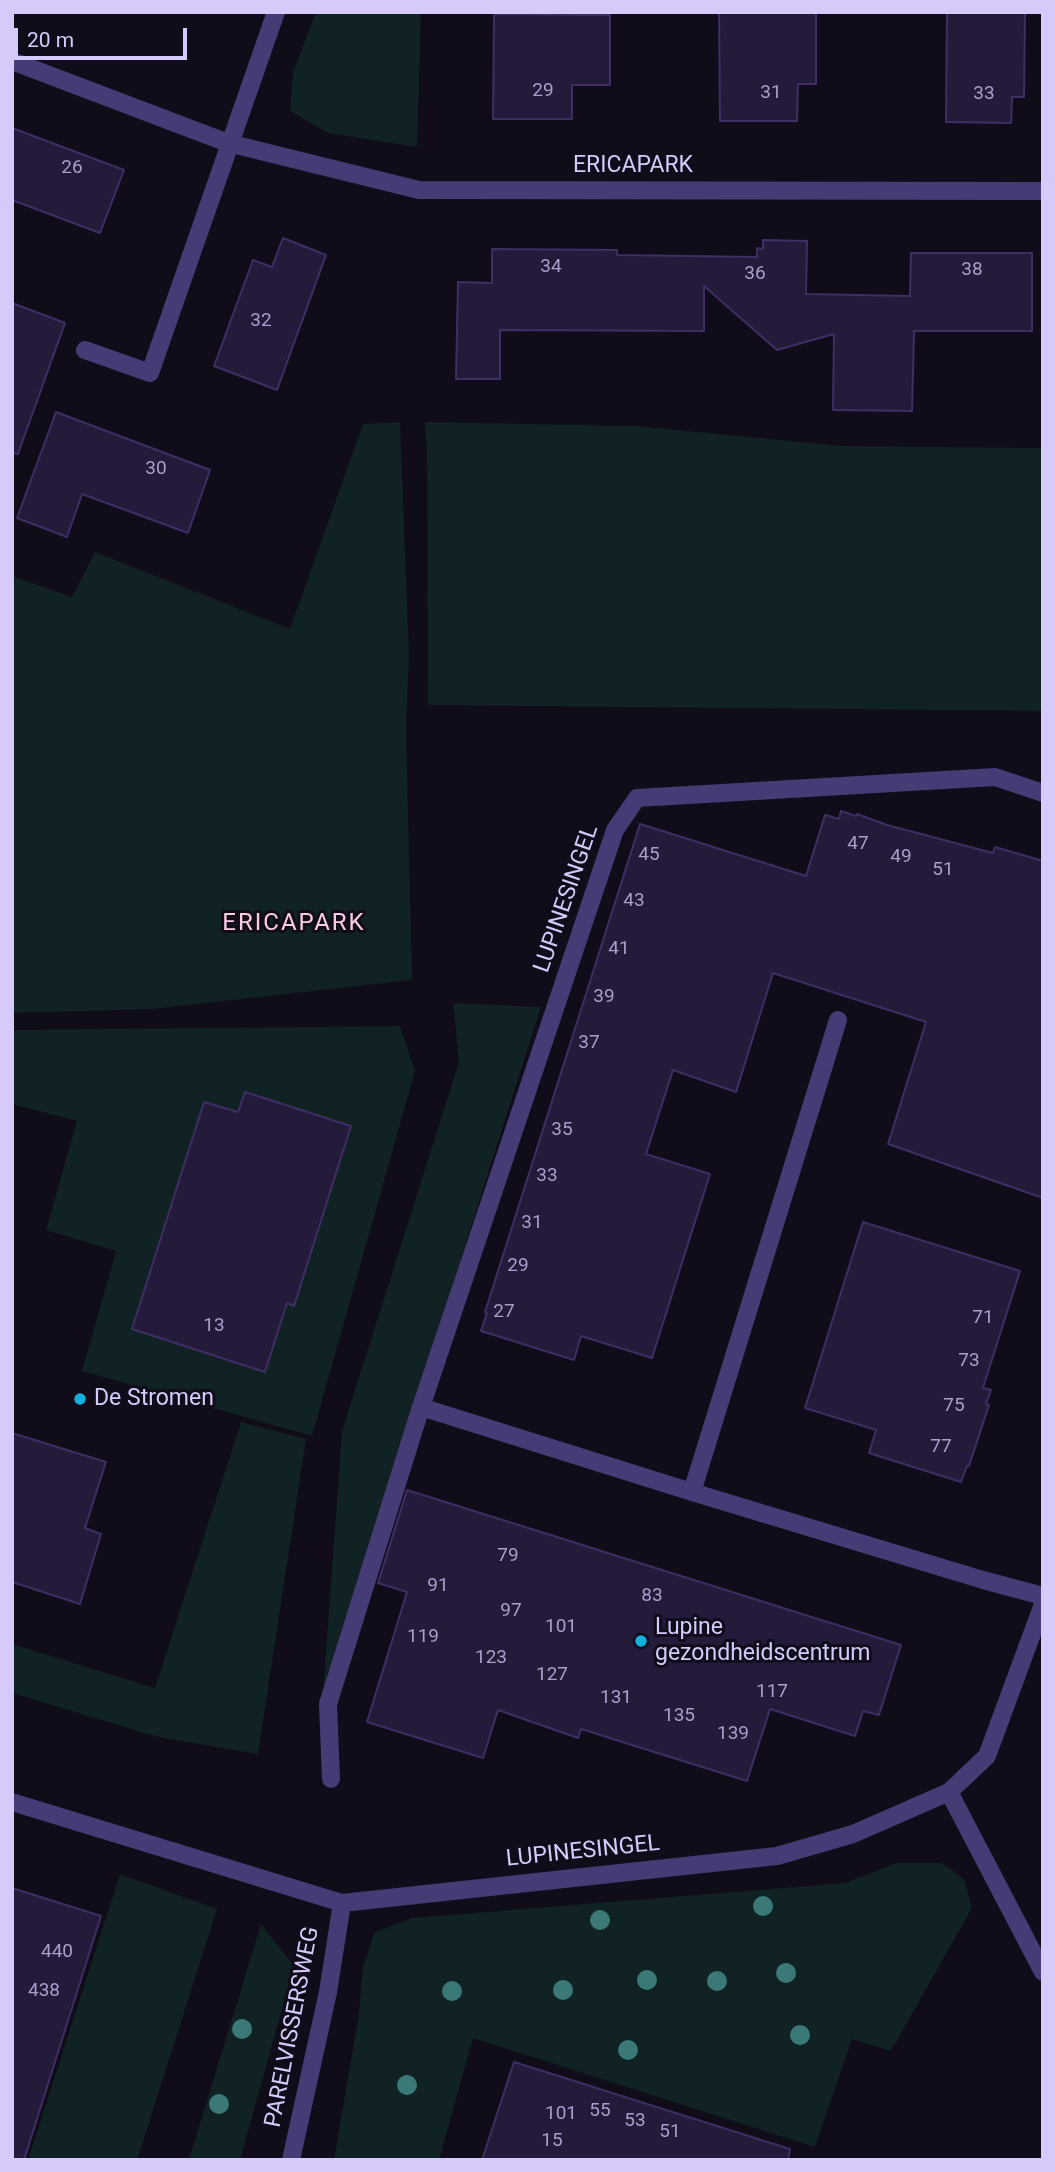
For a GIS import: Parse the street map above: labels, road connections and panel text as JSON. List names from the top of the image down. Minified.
{"streets":{"street":["ERICAPARK","LUPINESINGEL","PARELVISSERSWEG"]},"crossings":[["LUPINESINGEL","PARELVISSERSWEG"]],"districts":["ERICAPARK"],"places":["De Stromen","Lupine gezondheidscentrum"],"house_numbers":["29","31","33","26","34","38","36","32","30","47","45","49","51","43","41","39","37","35","33","31","29","27","71","13","73","75","77","79","91","83","97","101","119","123","127","117","131","135","139","440","438","55","101","53","51","15"],"scale_bar":"20 m"}
